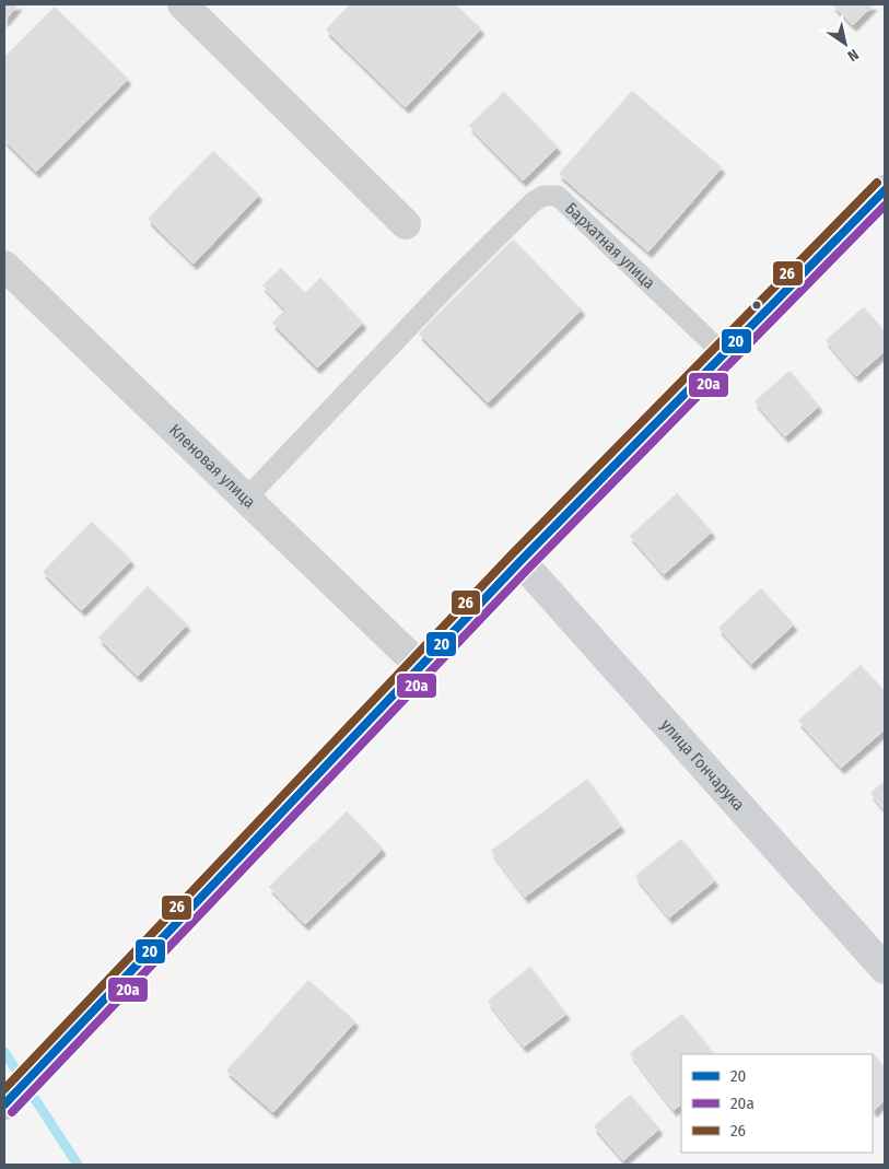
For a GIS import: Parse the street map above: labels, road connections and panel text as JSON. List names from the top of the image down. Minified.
{"streets":{"street":["Кленовая улица","улица Гончарука"],"lane":["Бархатная улица"]},"crossings":[["Бархатная улица","Кленовая улица"]],"lines":["transit line 26","transit line 20","transit line 20а"],"legend":["20","20а","26"],"north":"bottom right"}
